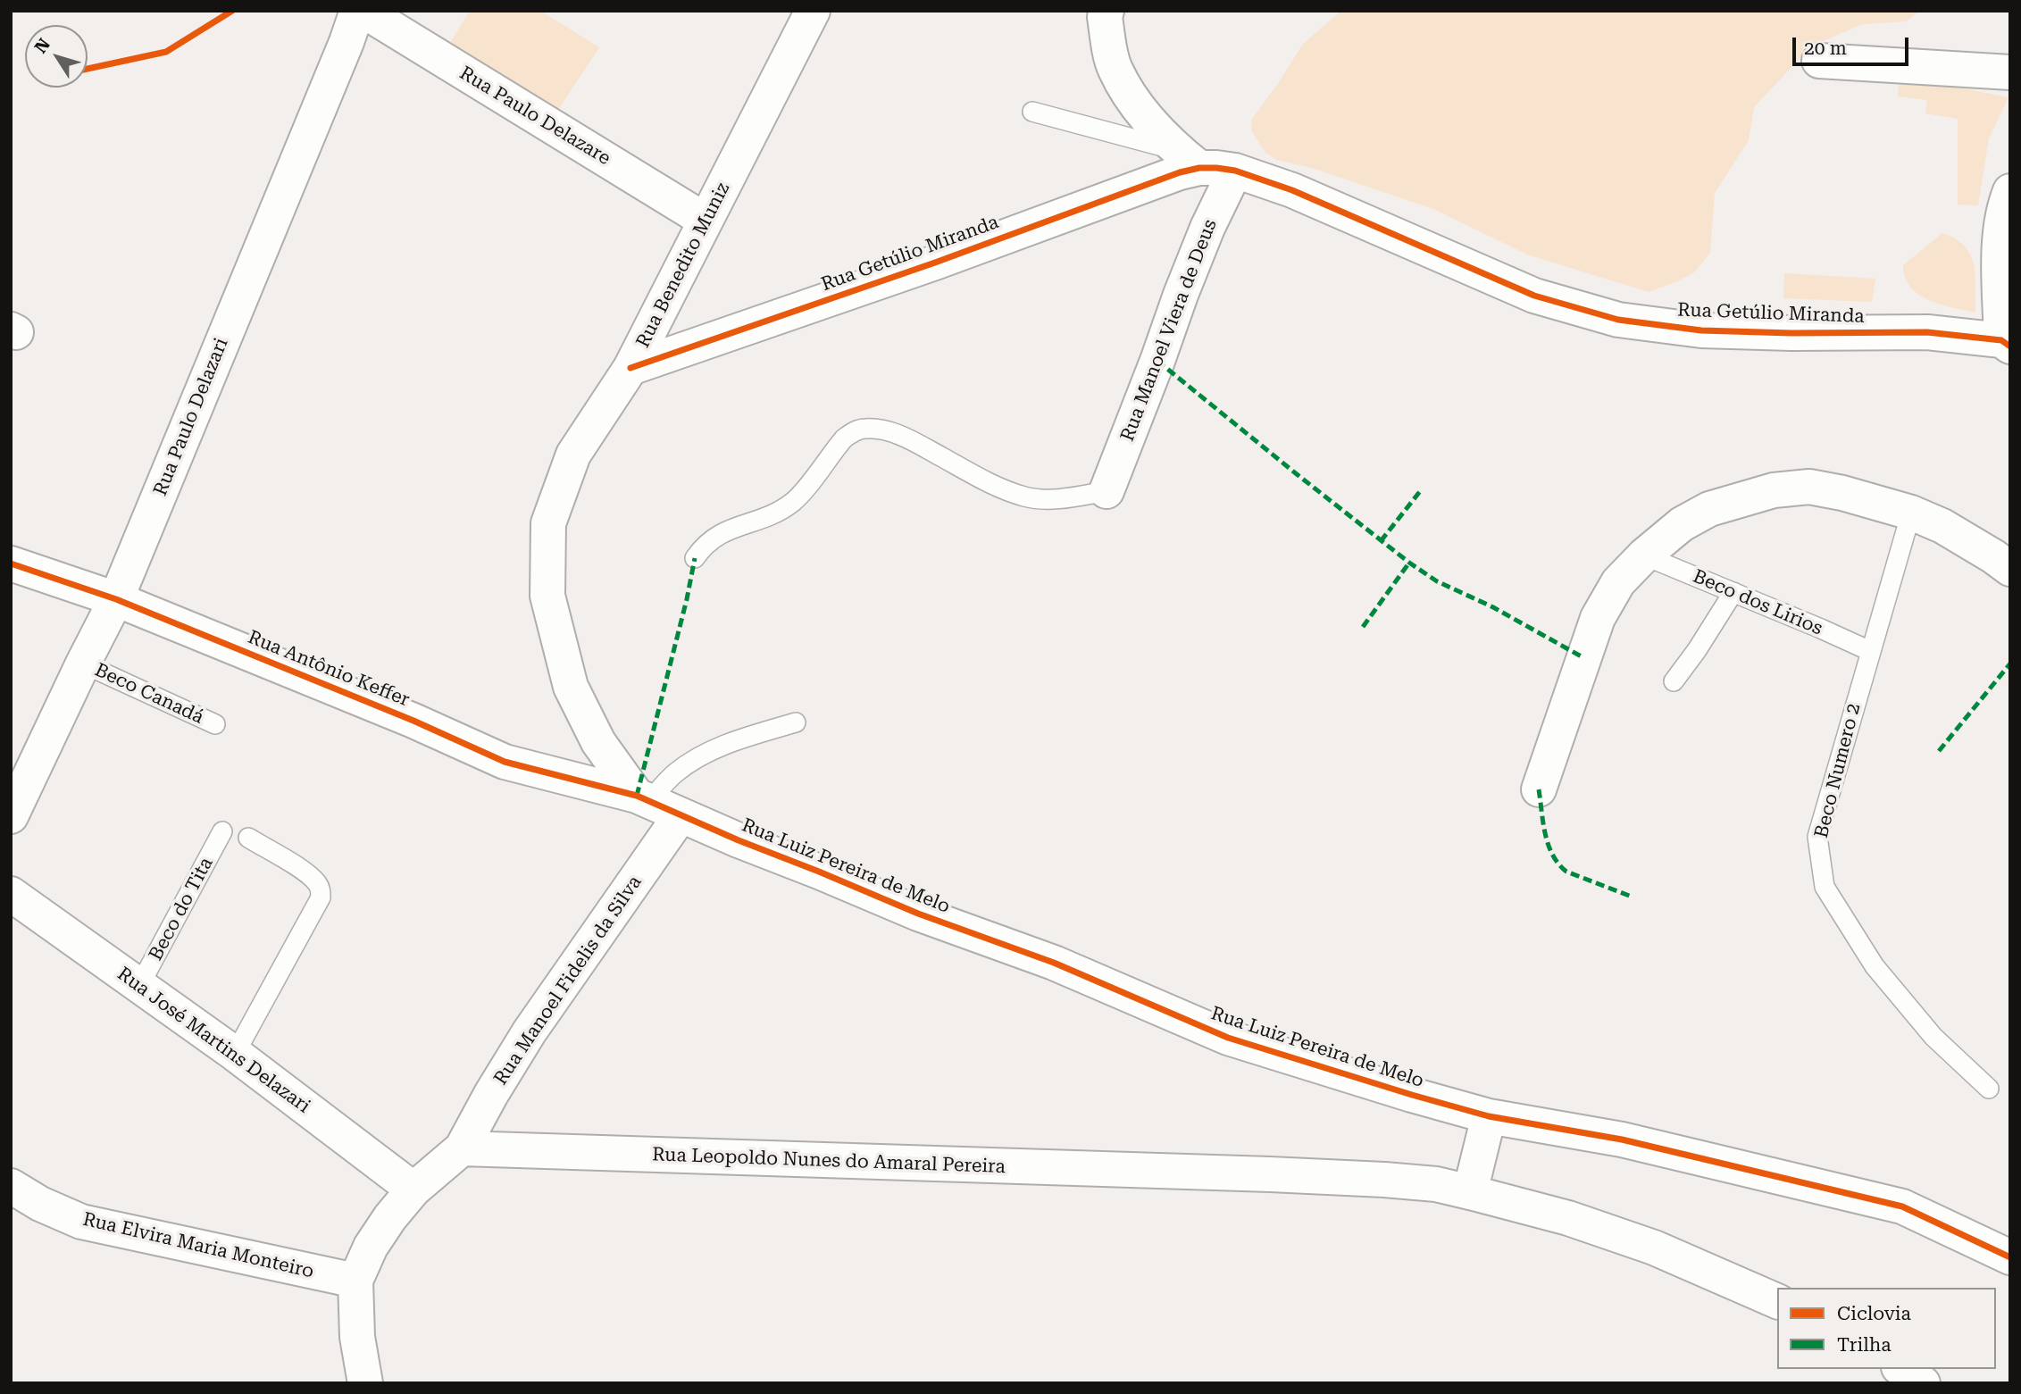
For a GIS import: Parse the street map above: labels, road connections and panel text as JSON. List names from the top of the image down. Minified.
{"streets":{"street":["Rua Paulo Delazare","Rua Getúlio Miranda","Rua Benedito Muniz","Rua Manoel Viera de Deus","Rua Paulo Delazari","Rua Antônio Keffer","Rua Luiz Pereira de Melo","Rua Manoel Fidelis da Silva","Rua José Martins Delazari","Rua Leopoldo Nunes do Amaral Pereira","Rua Elvira Maria Monteiro"],"lane":["Beco dos Lirios","Beco Canadá","Beco Numero 2","Beco do Tita"]},"crossings":[["Rua Paulo Delazare","Rua Benedito Muniz"],["Rua Getúlio Miranda","Rua Benedito Muniz"],["Rua Getúlio Miranda","Rua Manoel Viera de Deus"],["Rua Benedito Muniz","Rua Antônio Keffer"],["Rua Benedito Muniz","Rua Luiz Pereira de Melo"],["Rua Paulo Delazari","Rua Antônio Keffer"],["Rua Paulo Delazari","Beco Canadá"],["Beco dos Lirios","Beco Numero 2"],["Rua Antônio Keffer","Rua Luiz Pereira de Melo"],["Rua Luiz Pereira de Melo","Rua Manoel Fidelis da Silva"],["Beco do Tita","Rua José Martins Delazari"],["Rua Manoel Fidelis da Silva","Rua Leopoldo Nunes do Amaral Pereira"]],"legend":["Ciclovia","Trilha"],"scale_bar":"20 m","north":"top left"}
